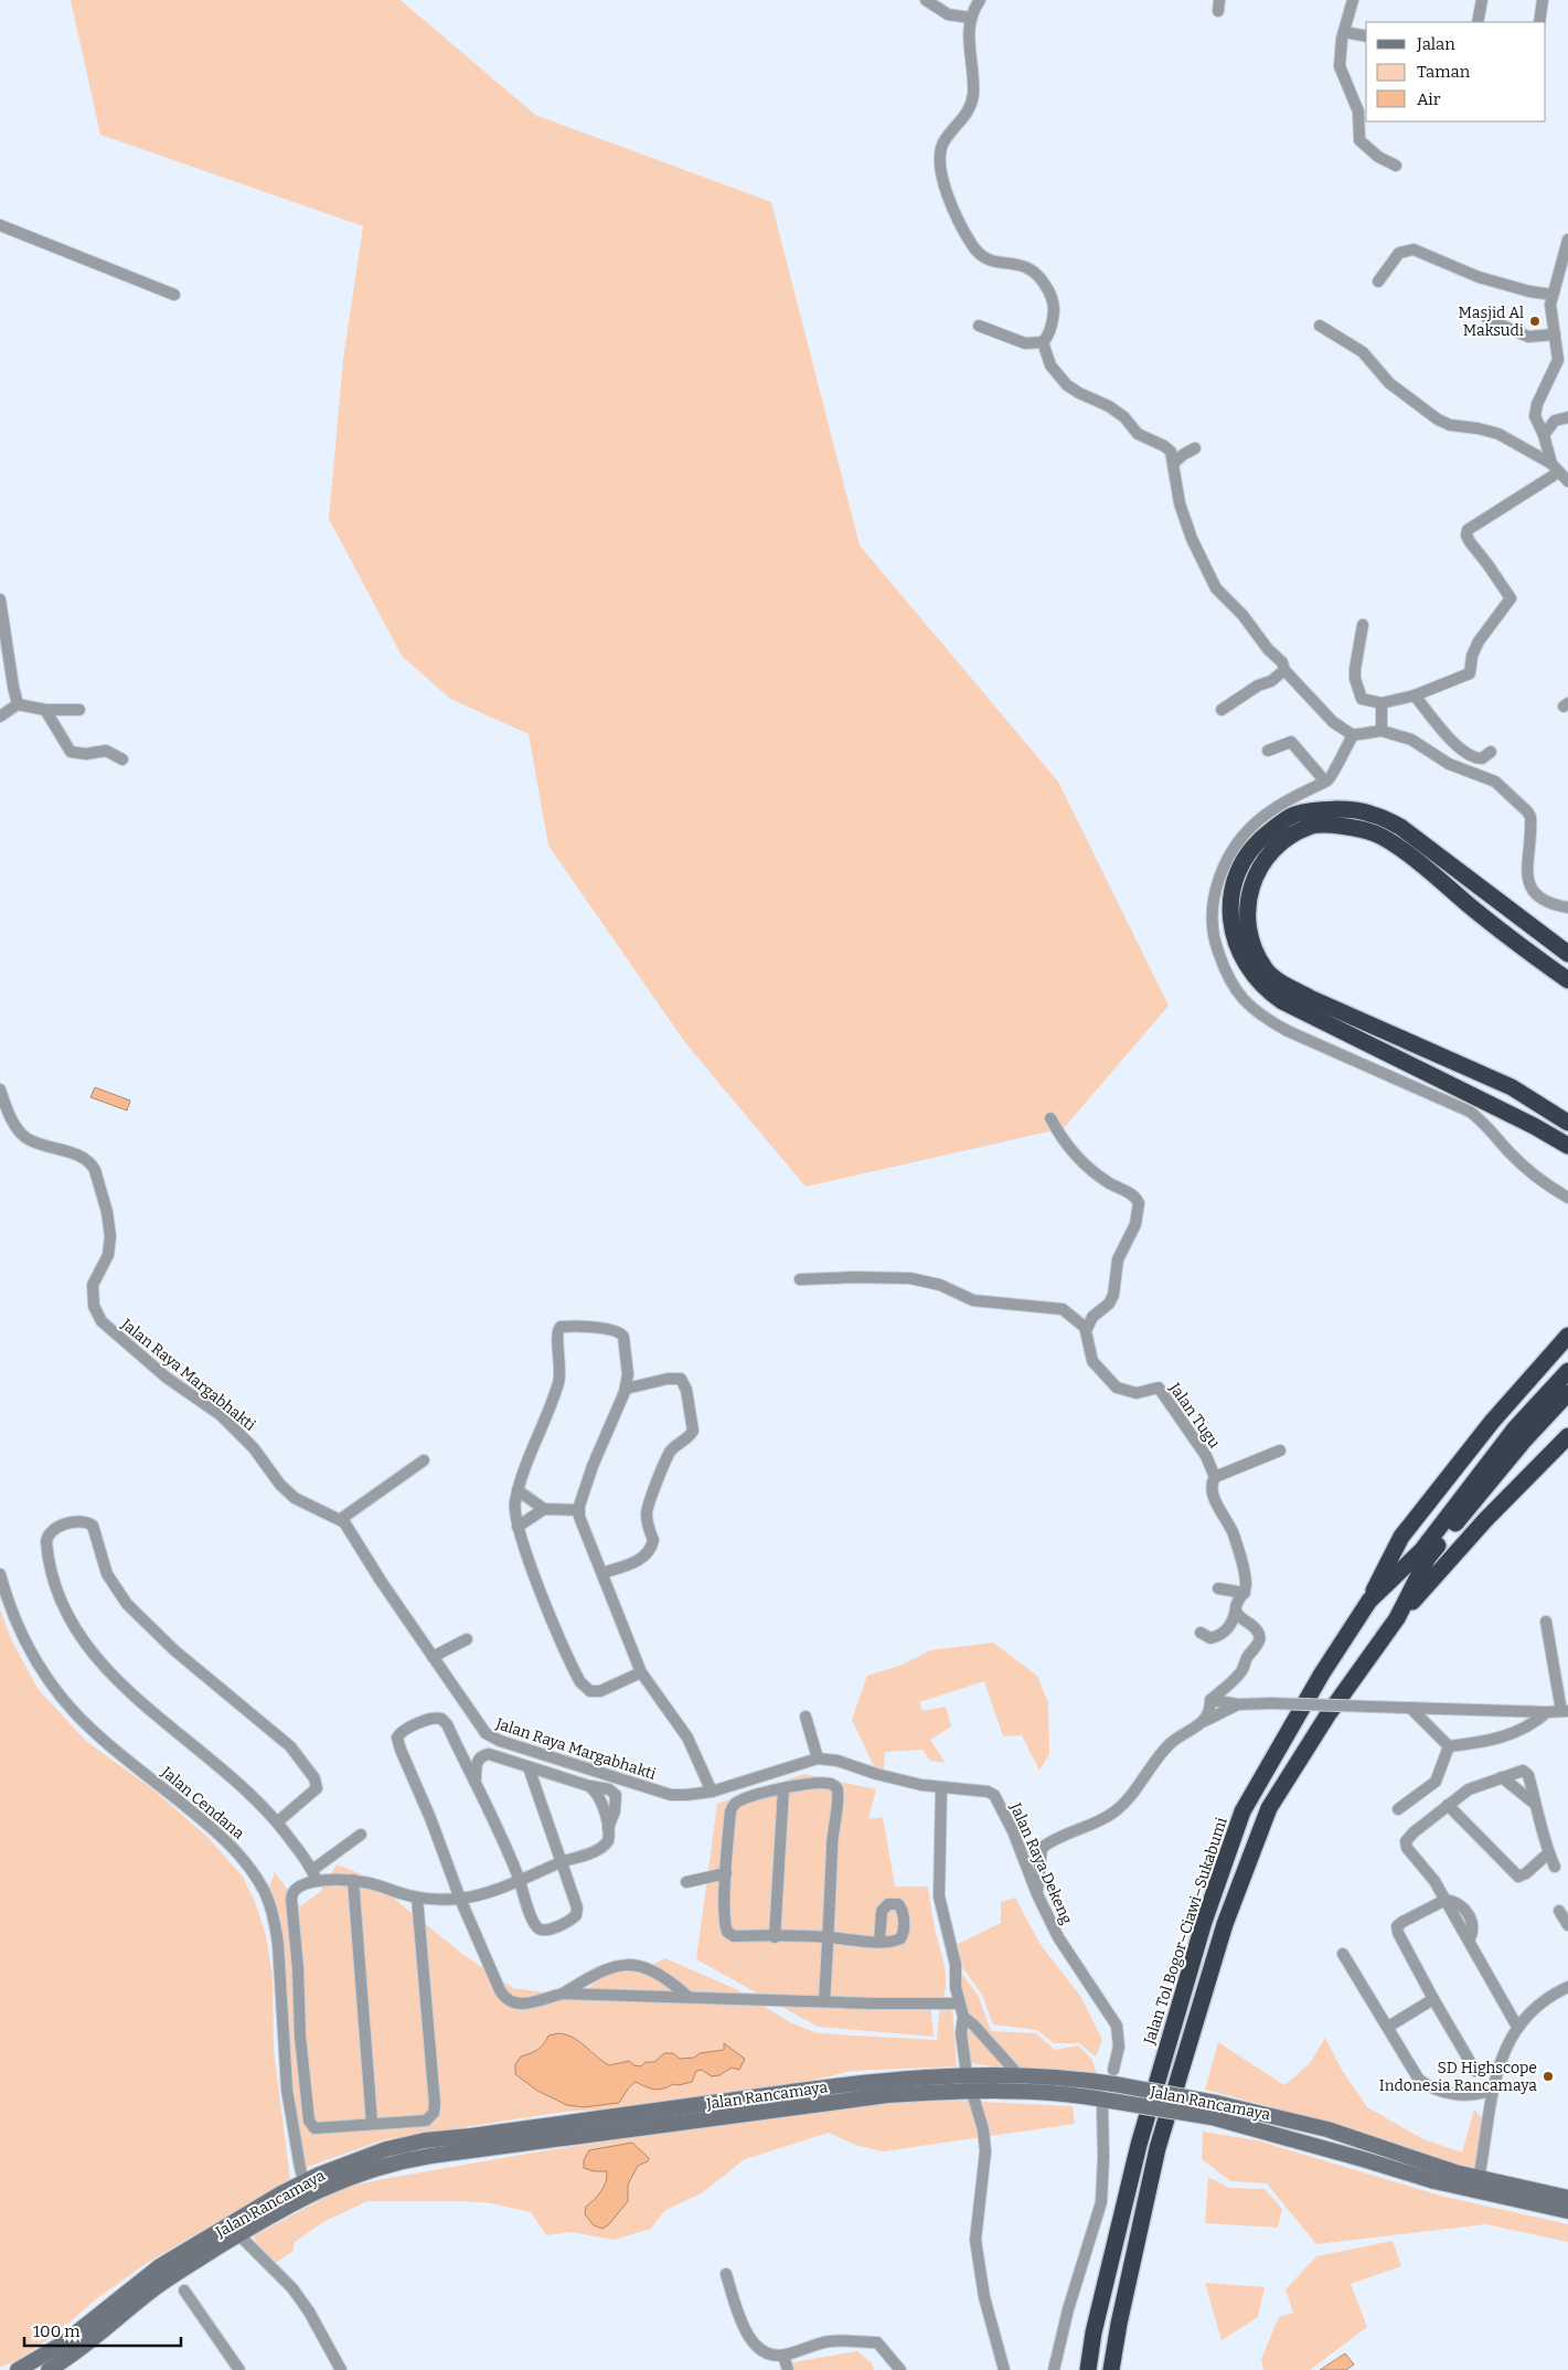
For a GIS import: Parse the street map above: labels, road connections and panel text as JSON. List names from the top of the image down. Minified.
{"streets":{"highway":["Jalan Tol Bogor–Ciawi–Sukabumi"],"street":["Jalan Raya Margabhakti","Jalan Tugu","Jalan Cendana","Jalan Raya Dekeng","Jalan Rancamaya"]},"crossings":[["Jalan Raya Margabhakti","Jalan Raya Dekeng"],["Jalan Cendana","Jalan Rancamaya"],["Jalan Raya Dekeng","Jalan Rancamaya"]],"places":["Masjid Al Maksudi","SD Highscope Indonesia Rancamaya"],"legend":["Jalan","Taman","Air"],"scale_bar":"100 m"}
